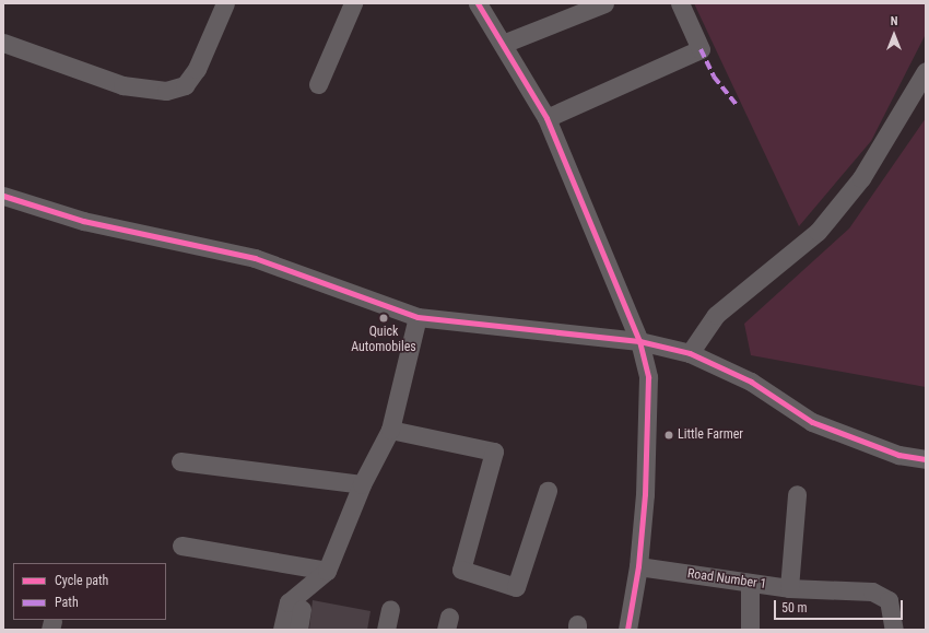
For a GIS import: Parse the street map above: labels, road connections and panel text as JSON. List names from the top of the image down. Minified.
{"streets":{"street":["Road Number 1"]},"places":["Quick Automobiles","Little Farmer"],"legend":["Cycle path","Path"],"scale_bar":"50 m","north":"top"}
